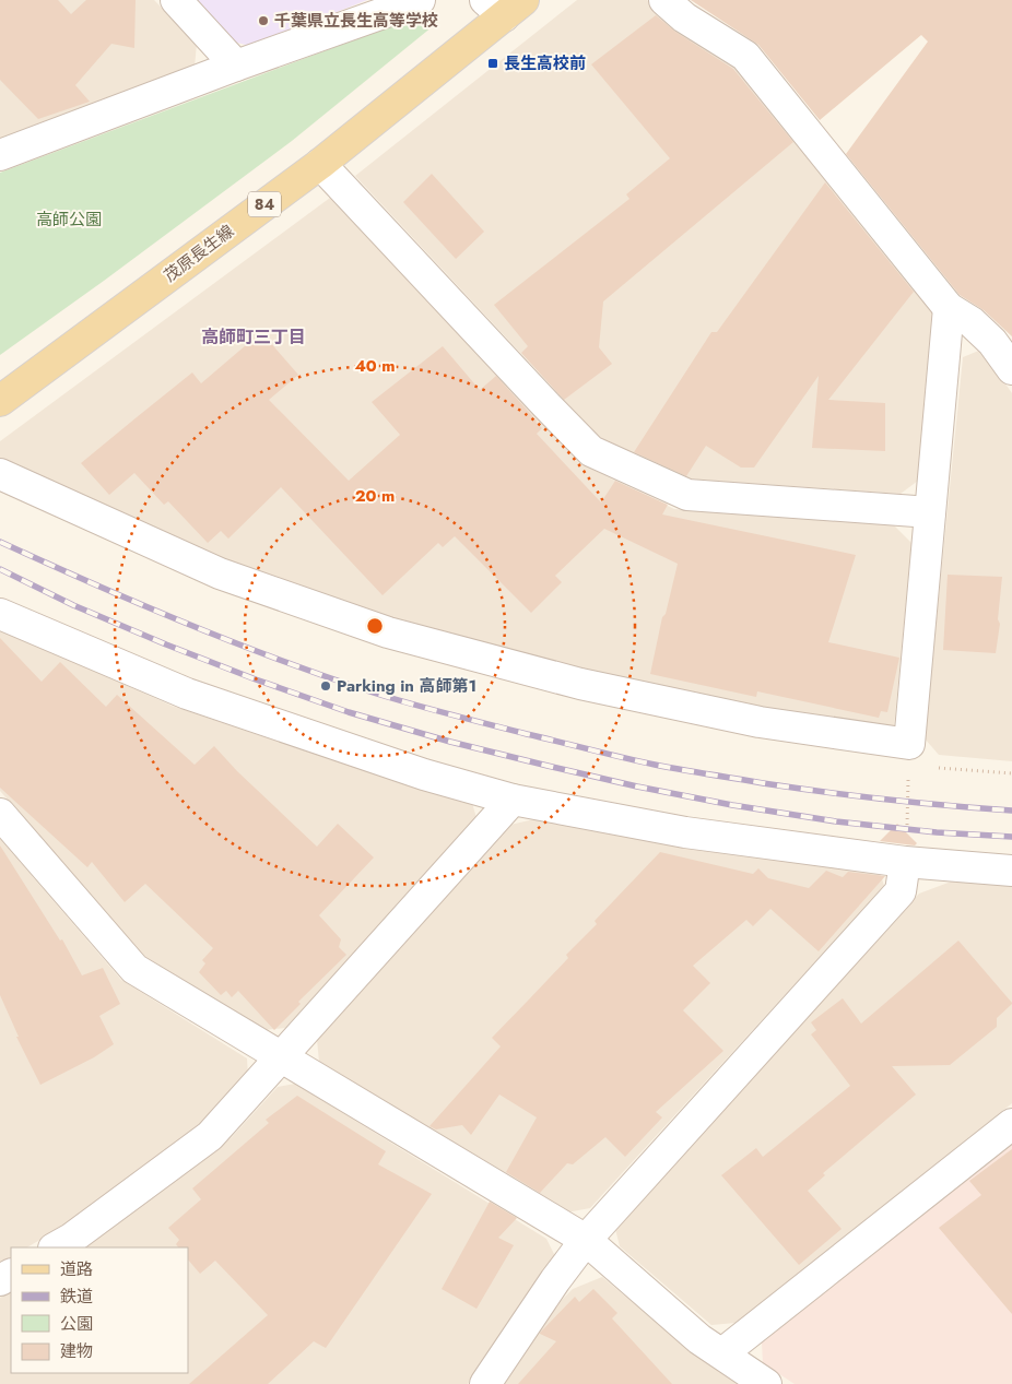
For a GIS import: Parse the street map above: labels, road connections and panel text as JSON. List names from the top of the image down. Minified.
{"streets":{"main road":["84","茂原長生線"]},"districts":["高師町三丁目"],"parks":["高師公園"],"places":{"other":["千葉県立長生高等学校","Parking in 高師第1"],"transit":["長生高校前"]},"legend":["道路","鉄道","公園","建物"],"rings":["40 m","20 m"]}
